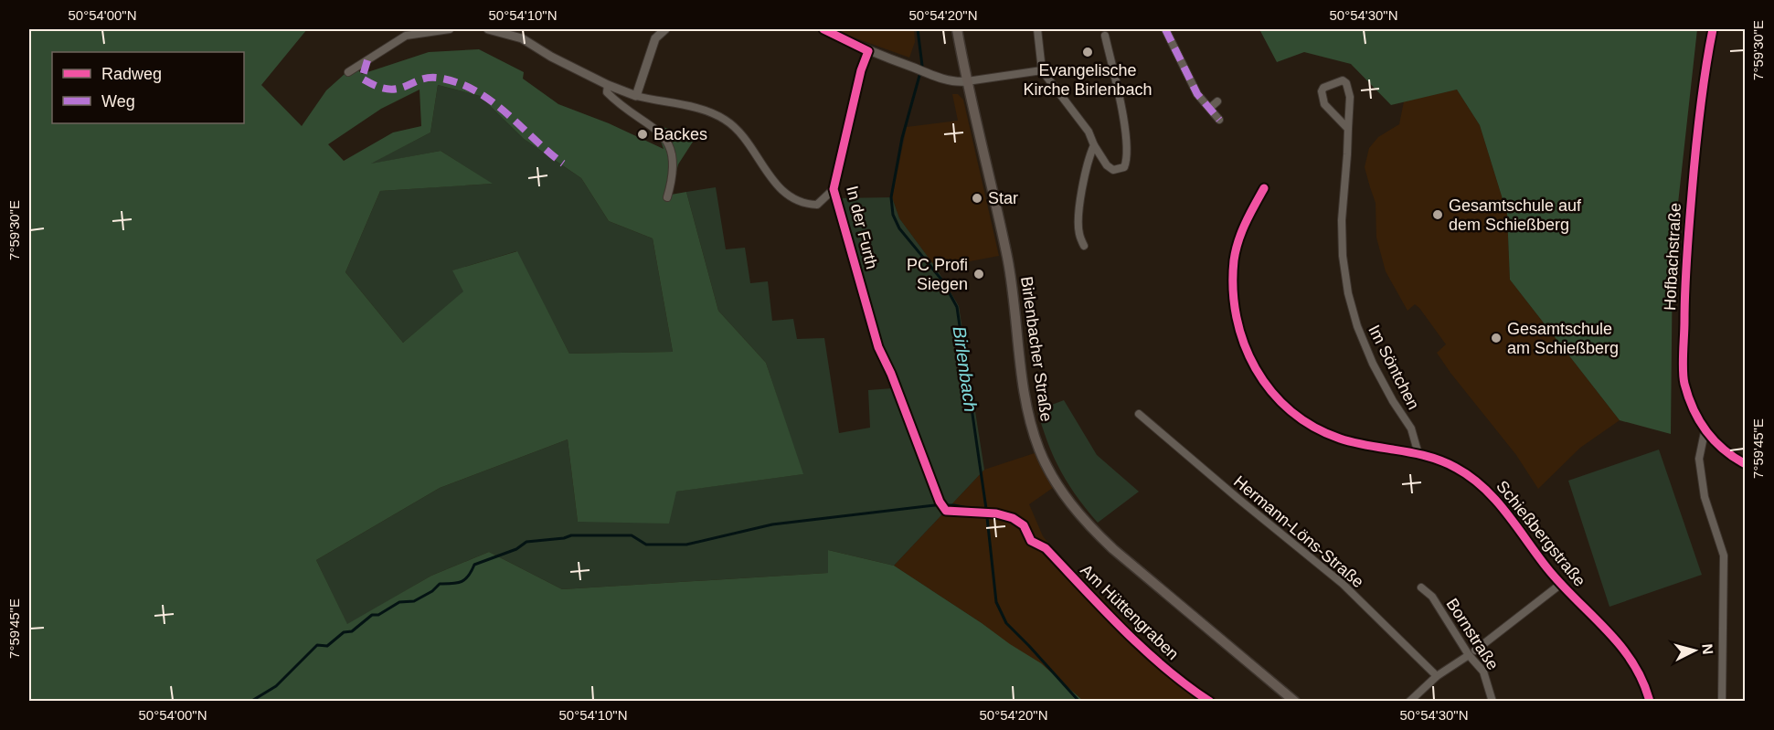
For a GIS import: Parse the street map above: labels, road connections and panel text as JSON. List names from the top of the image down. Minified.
{"streets":{"main road":["Birlenbacher Straße"],"street":["In der Furth","Hofbachstraße","Im Söntchen","Hermann-Löns-Straße","Schießbergstraße","Am Hüttengraben","Bornstraße"]},"crossings":[["Im Söntchen","Schießbergstraße"],["Hermann-Löns-Straße","Schießbergstraße"],["Schießbergstraße","Bornstraße"]],"water":["Birlenbach"],"places":["Evangelische Kirche Birlenbach","Backes","Star","Gesamtschule auf dem Schießberg","PC Profi Siegen","Gesamtschule am Schießberg"],"legend":["Radweg","Weg"],"north":"right","coordinates":["50°54'00\"N","50°54'10\"N","50°54'20\"N","50°54'30\"N","7°59'30\"E","7°59'45\"E"]}
